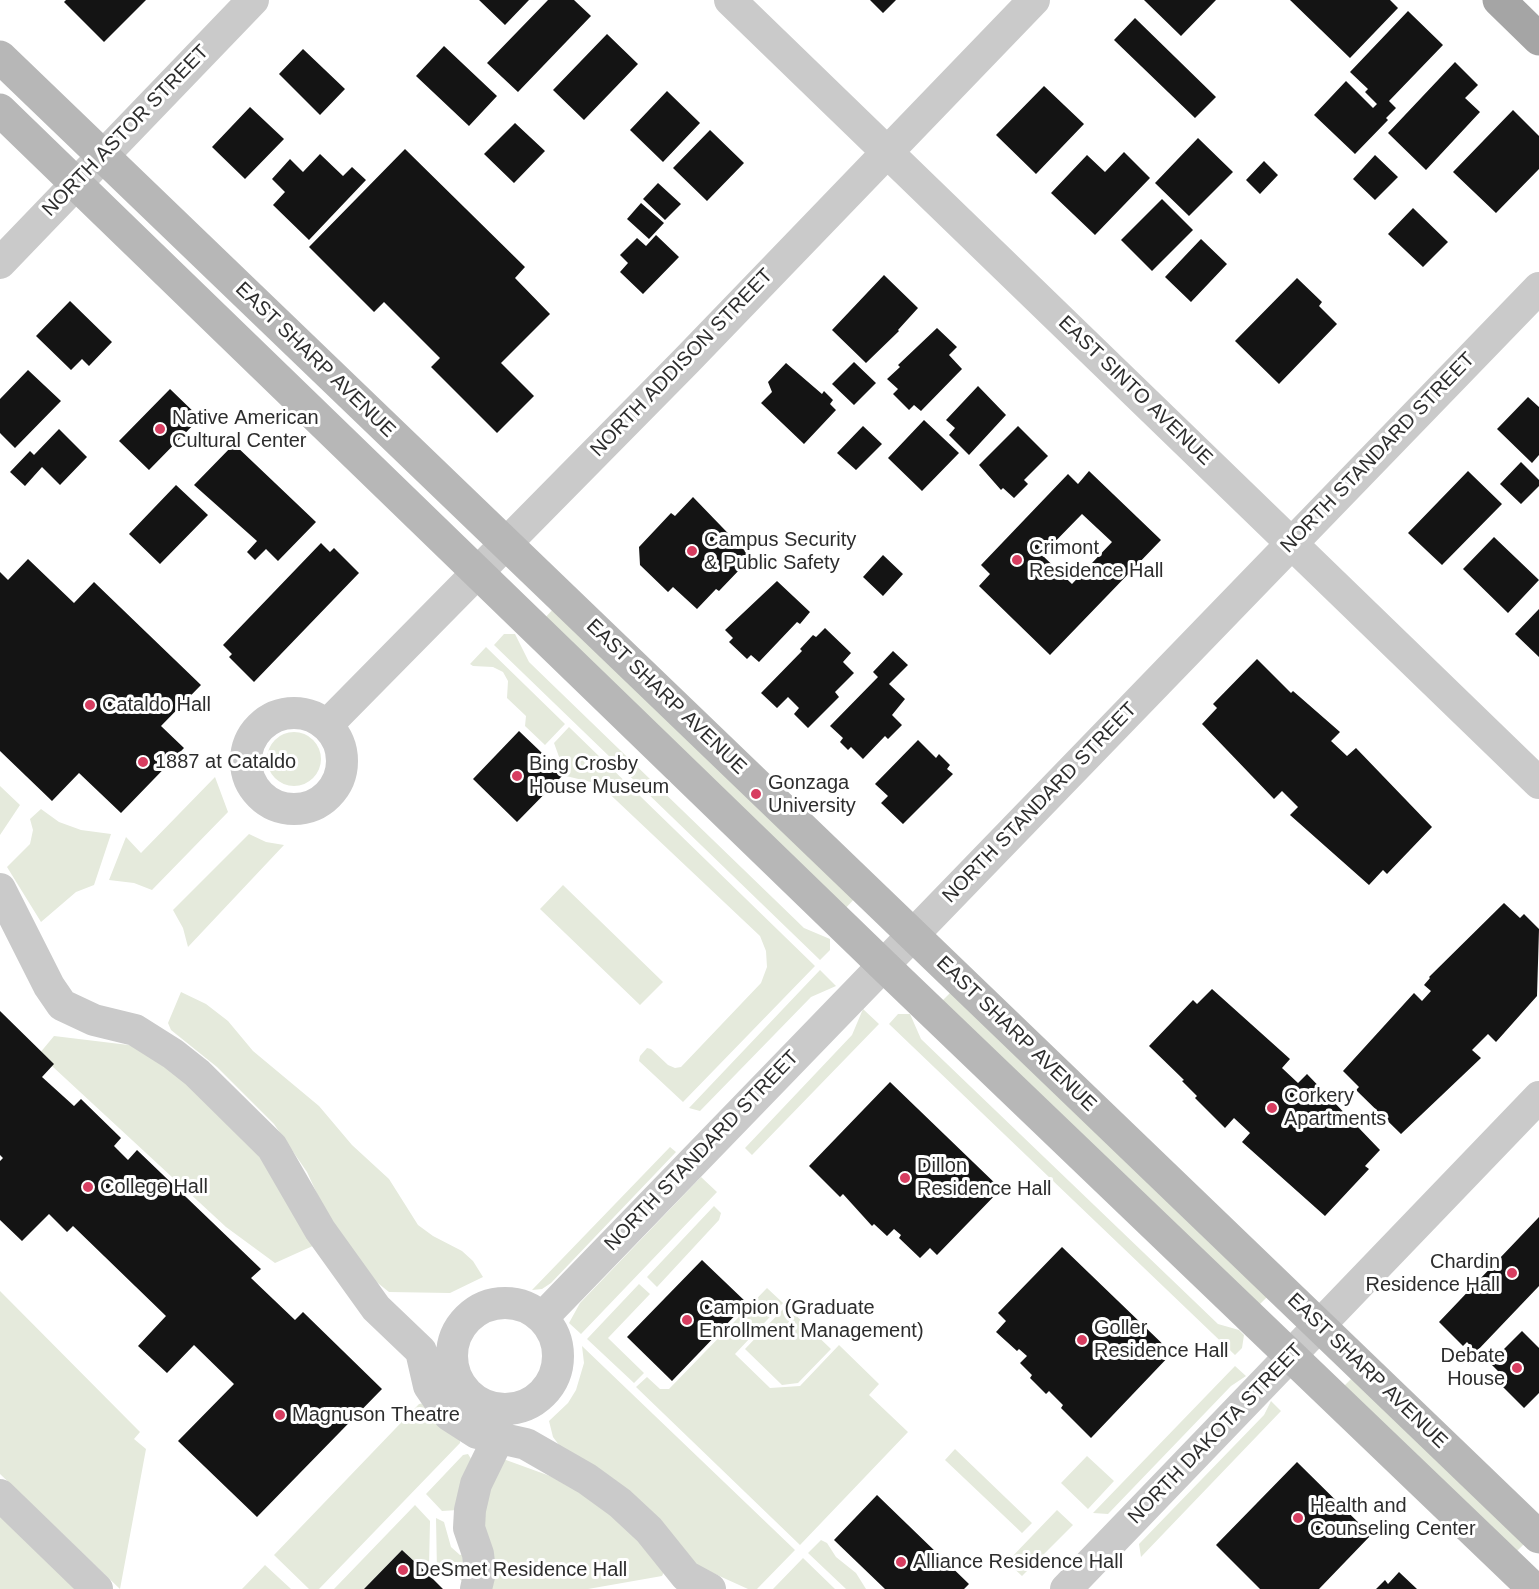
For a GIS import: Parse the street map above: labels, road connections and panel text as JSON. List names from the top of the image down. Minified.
{"streets":{"street":["NORTH ASTOR STREET","EAST SHARP AVENUE","NORTH ADDISON STREET","EAST SINTO AVENUE","NORTH STANDARD STREET","NORTH DAKOTA STREET"]},"crossings":[["NORTH ASTOR STREET","EAST SHARP AVENUE"],["EAST SHARP AVENUE","NORTH ADDISON STREET"],["EAST SHARP AVENUE","NORTH STANDARD STREET"],["EAST SHARP AVENUE","NORTH DAKOTA STREET"],["NORTH ADDISON STREET","EAST SINTO AVENUE"],["EAST SINTO AVENUE","NORTH STANDARD STREET"]],"places":["Native American Cultural Center","Campus Security & Public Safety","Crimont Residence Hall","Cataldo Hall","1887 at Cataldo","Bing Crosby House Museum","Gonzaga University","Corkery Apartments","Dillon Residence Hall","College Hall","Chardin Residence Hall","Campion (Graduate Enrollment Management)","Goller Residence Hall","Debate House","Magnuson Theatre","Health and Counseling Center","Alliance Residence Hall","DeSmet Residence Hall"]}
